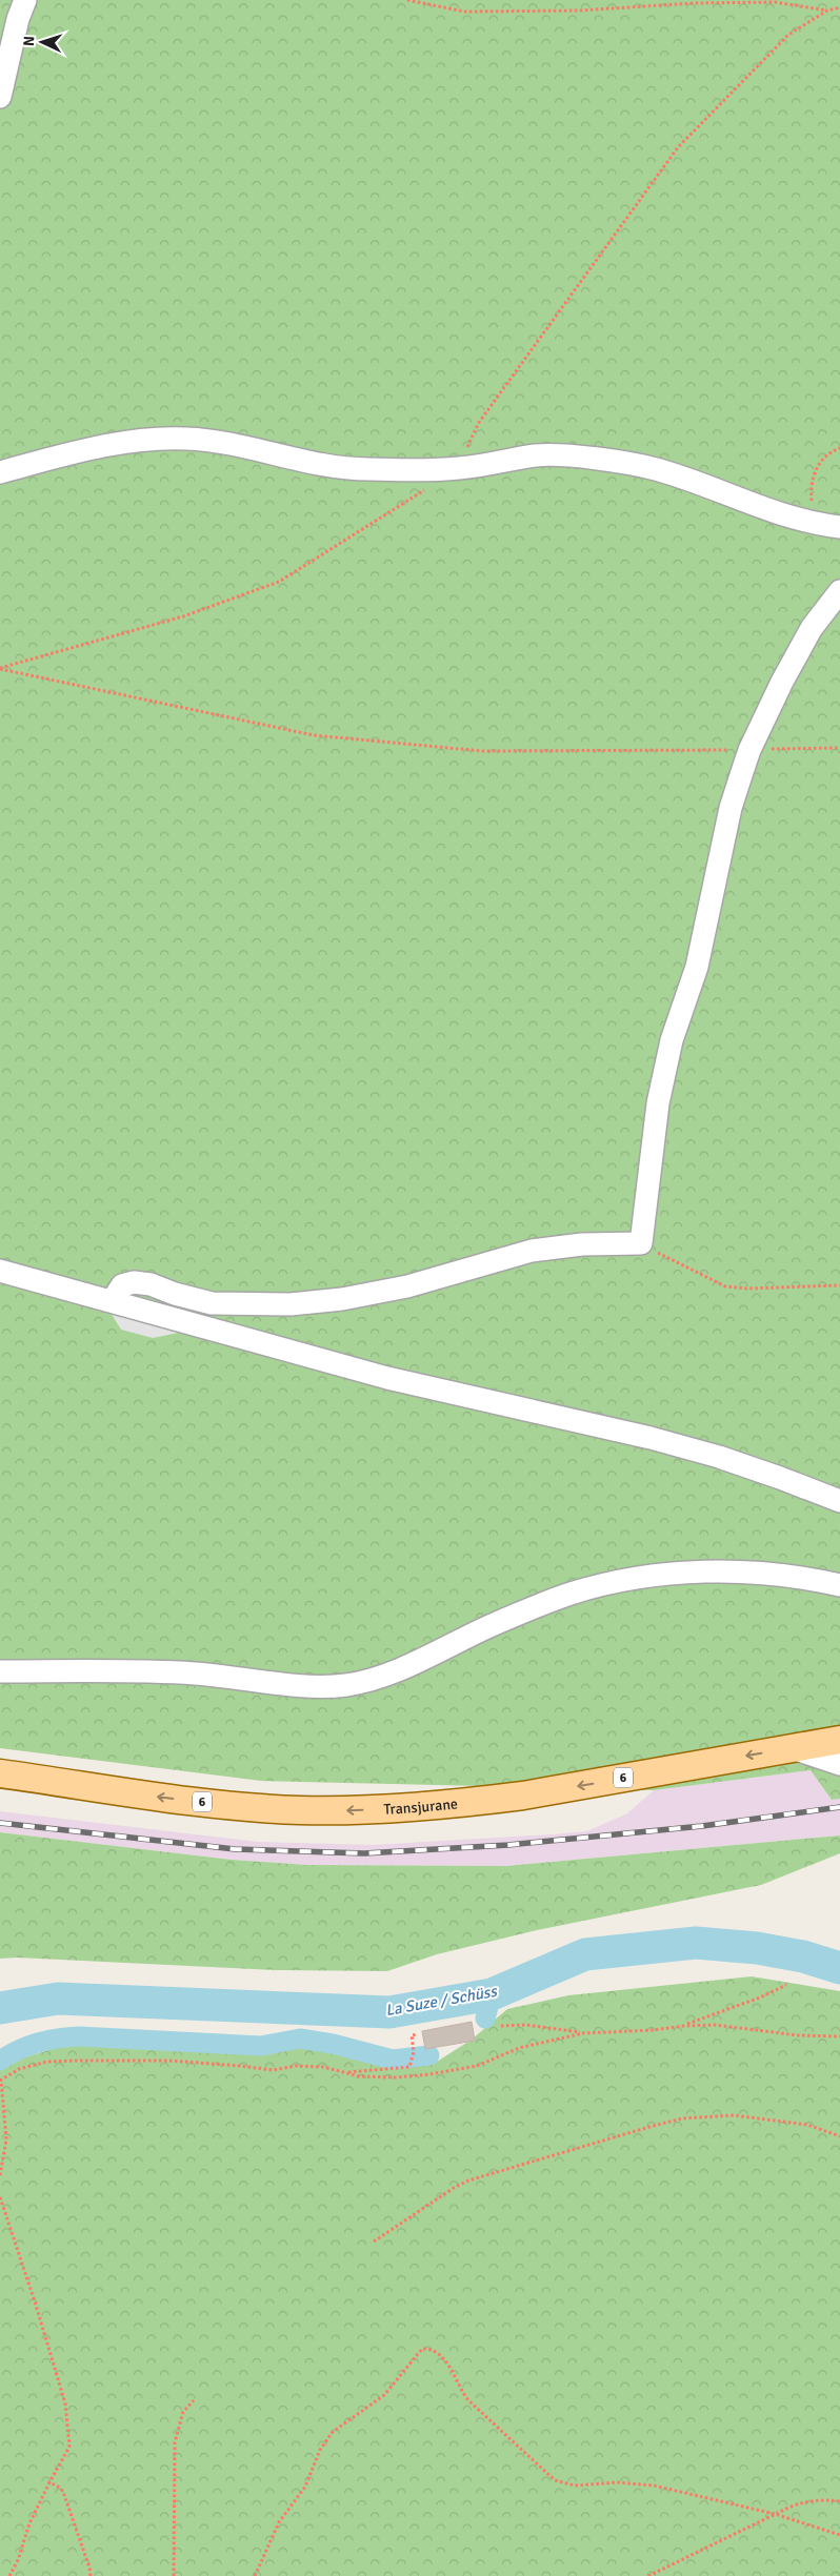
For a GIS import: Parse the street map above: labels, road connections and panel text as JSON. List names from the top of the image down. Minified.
{"streets":{"main road":["6","Transjurane"]},"one_way":["Transjurane"],"water":["La Suze / Schüss"],"north":"left"}
